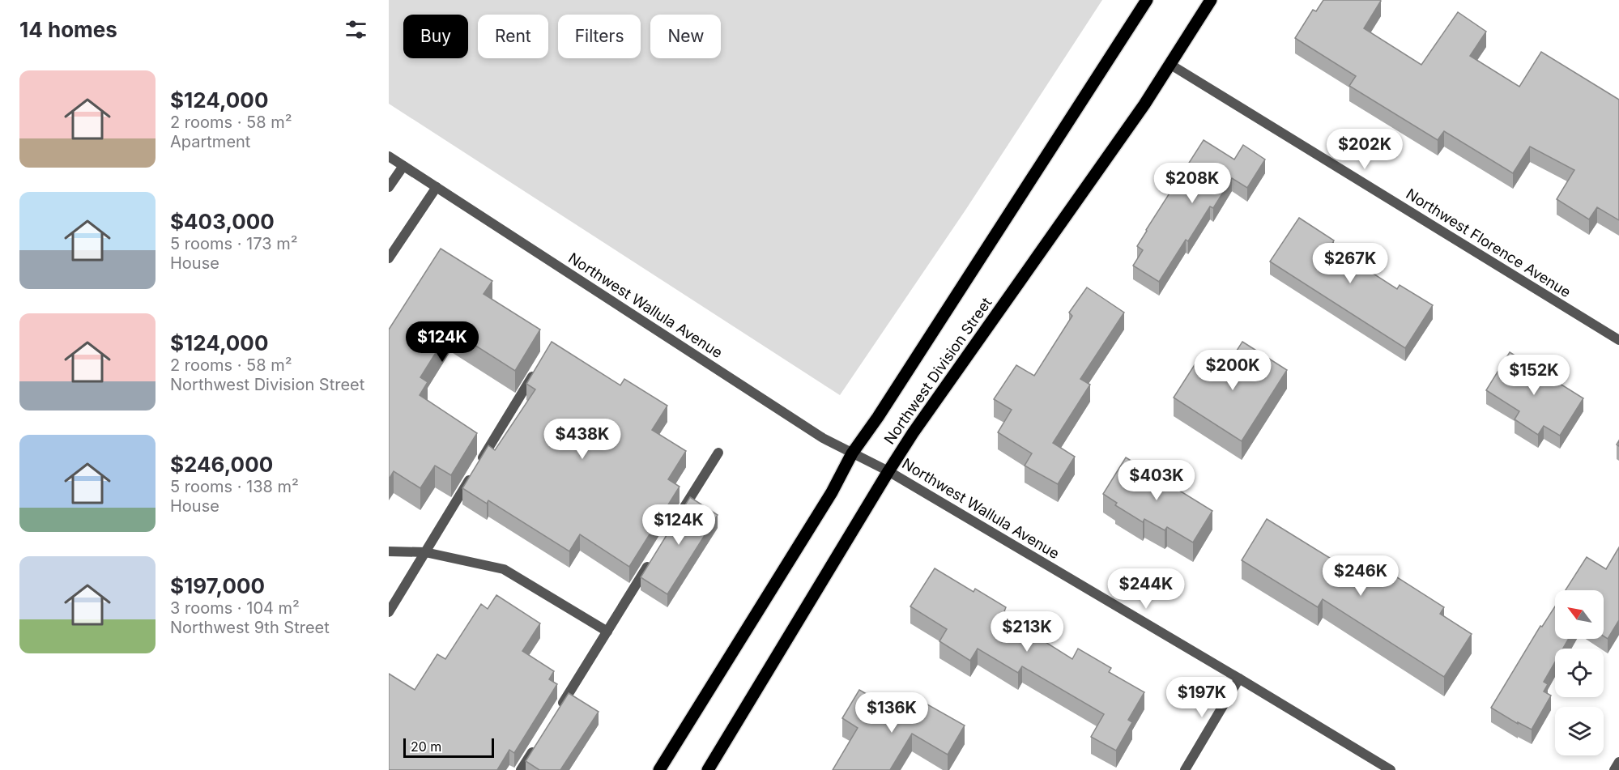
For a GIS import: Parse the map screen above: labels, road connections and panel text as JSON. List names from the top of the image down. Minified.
{"streets":{"main road":["Northwest Division Street"],"street":["Northwest Florence Avenue","Northwest Wallula Avenue"]},"crossings":[["Northwest Florence Avenue","Northwest Division Street"],["Northwest Wallula Avenue","Northwest Division Street"]],"scale_bar":"20 m","north":"top left","page":{"heading":"14 homes","chip":["Buy","Rent","Filters","New"],"list":[{"name":"$124,000","note":"2 rooms · 58 m² · Apartment"},{"name":"$403,000","note":"5 rooms · 173 m² · House"},{"name":"$124,000","note":"2 rooms · 58 m² · Northwest Division Street"},{"name":"$246,000","note":"5 rooms · 138 m² · House"},{"name":"$197,000","note":"3 rooms · 104 m² · Northwest 9th Street"}],"price":["$202K","$208K","$267K","$124K","$200K","$152K","$438K","$403K","$124K","$246K","$244K","$213K","$197K","$136K"],"scale":"20 m"}}
